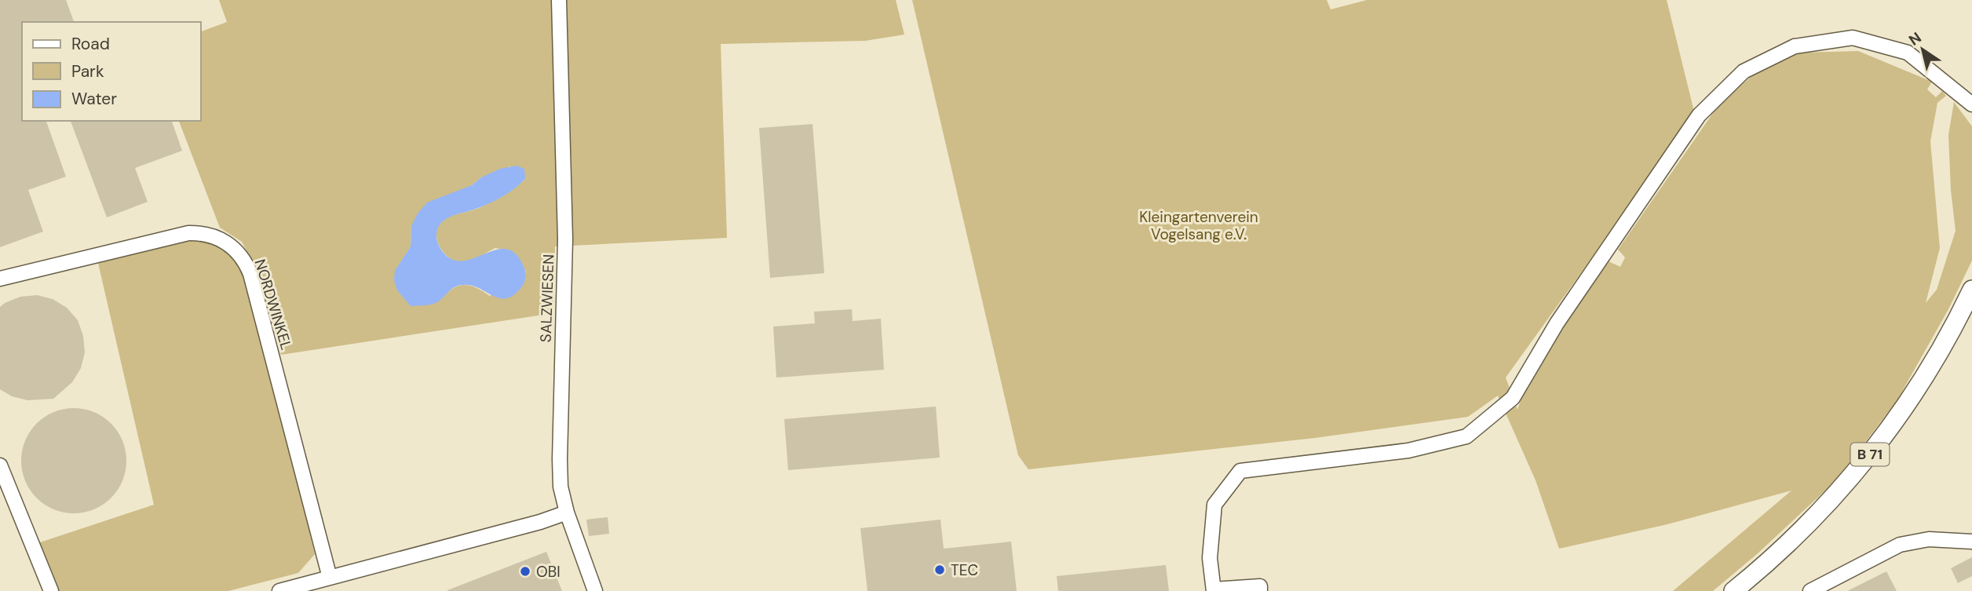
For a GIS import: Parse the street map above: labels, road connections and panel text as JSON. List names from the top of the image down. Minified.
{"streets":{"main road":["B 71"],"street":["SALZWIESEN","NORDWINKEL"]},"parks":["Kleingartenverein Vogelsang e.V."],"places":["TEC","OBI"],"legend":["Road","Park","Water"],"north":"top left"}
